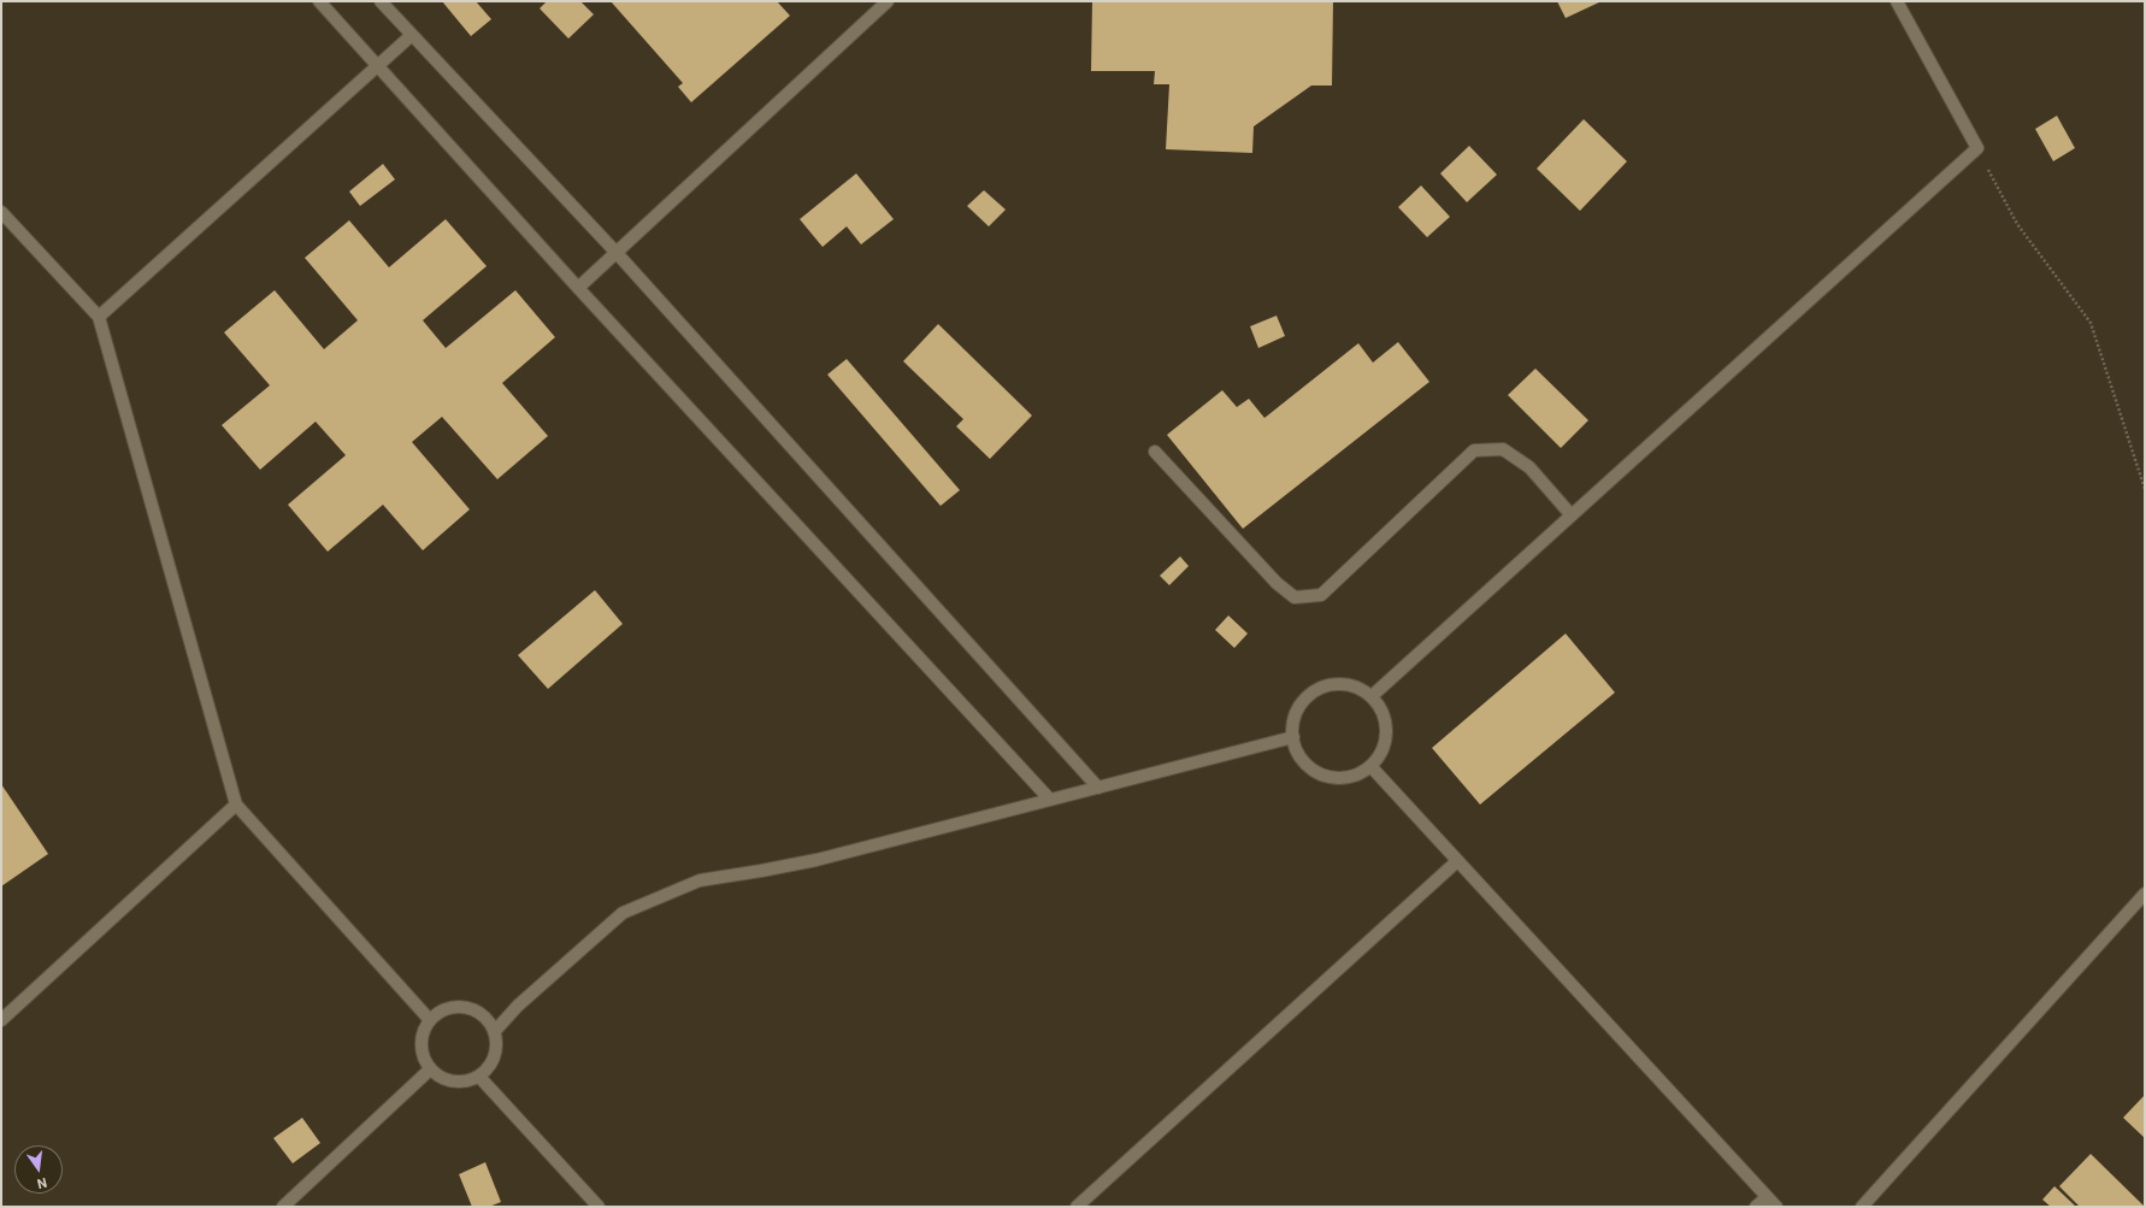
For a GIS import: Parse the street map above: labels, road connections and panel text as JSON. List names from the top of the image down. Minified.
{"north":"bottom"}
